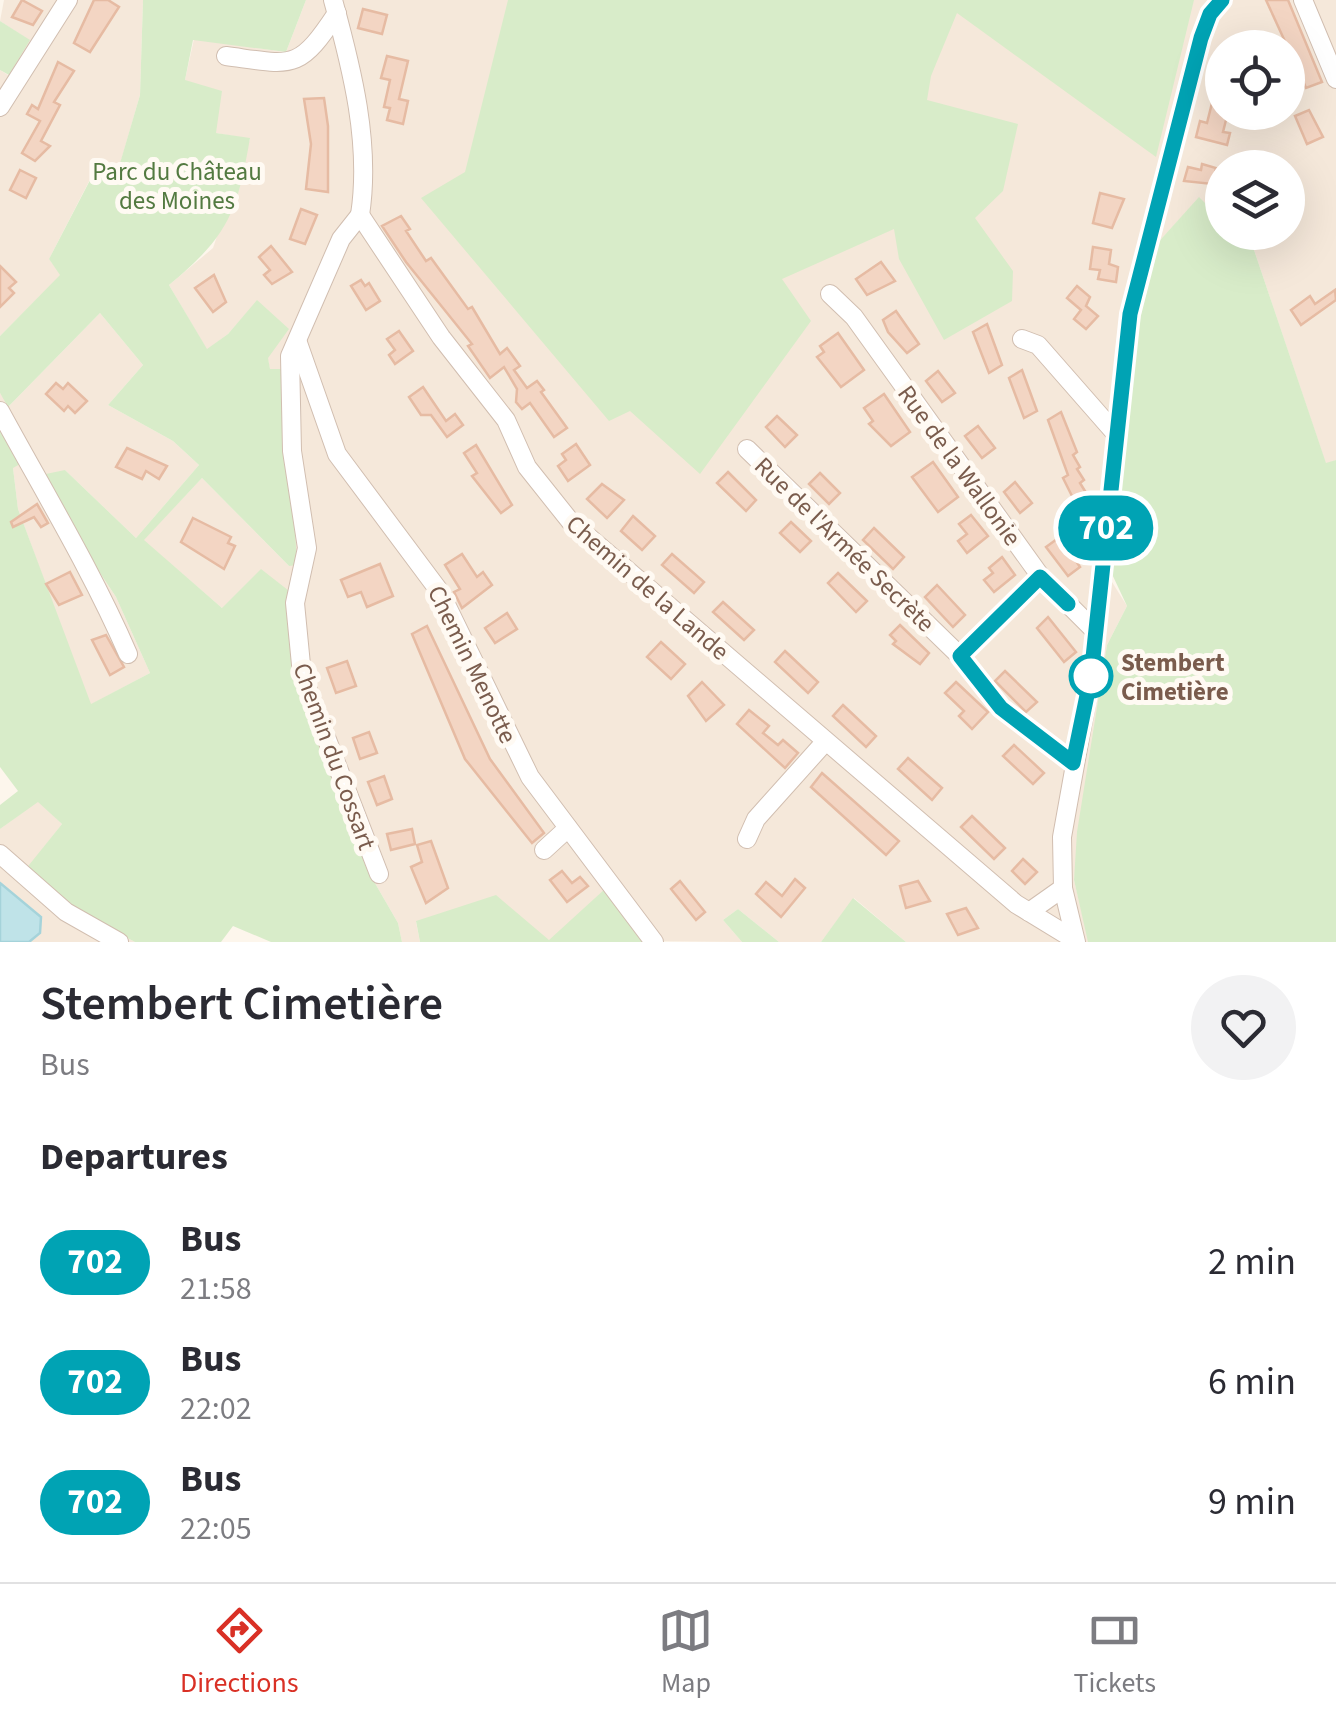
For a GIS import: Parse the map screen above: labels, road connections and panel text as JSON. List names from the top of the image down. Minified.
{"streets":{"street":["Rue de la Wallonie","Rue de l'Armée Secrète","Chemin de la Lande","Chemin Menotte","Chemin du Cossart"]},"crossings":[["Chemin Menotte","Chemin du Cossart"]],"parks":["Parc du Château des Moines"],"places":["Stembert Cimetière"],"lines":["bus line 702"],"page":{"on_map":"702","heading":[["Stembert Cimetière","Bus"],"Departures"],"list":[{"mark":"702","name":"Bus","note":"21:58","value":"2 min"},{"mark":"702","name":"Bus","note":"22:02","value":"6 min"},{"mark":"702","name":"Bus","note":"22:05","value":"9 min"}],"tabs":["Directions","Map","Tickets"]}}
